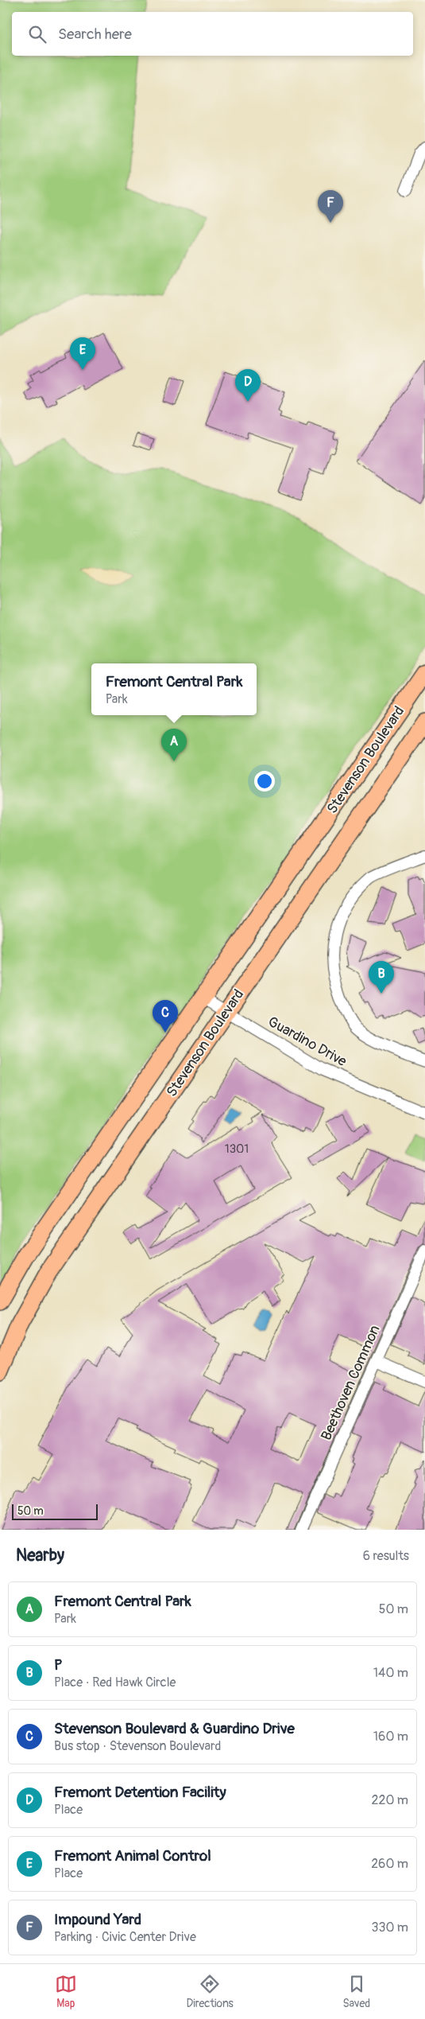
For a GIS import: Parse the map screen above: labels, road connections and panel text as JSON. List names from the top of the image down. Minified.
{"streets":{"main road":["Stevenson Boulevard"],"street":["Guardino Drive","Beethoven Common"]},"crossings":[["Stevenson Boulevard","Guardino Drive"]],"house_numbers":["1301"],"scale_bar":"50 m","page":{"search":"Search here","pins":["F","E","D","A","B","C"],"popup":["Fremont Central Park","Park"],"scale":"50 m","heading":["Nearby","6 results"],"list":[{"mark":"A","name":"Fremont Central Park","note":"Park","value":"50 m"},{"mark":"B","name":"P","note":"Place · Red Hawk Circle","value":"140 m"},{"mark":"C","name":"Stevenson Boulevard & Guardino Drive","note":"Bus stop · Stevenson Boulevard","value":"160 m"},{"mark":"D","name":"Fremont Detention Facility","note":"Place","value":"220 m"},{"mark":"E","name":"Fremont Animal Control","note":"Place","value":"260 m"},{"mark":"F","name":"Impound Yard","note":"Parking · Civic Center Drive","value":"330 m"}],"nav":["Map","Directions","Saved"]}}
